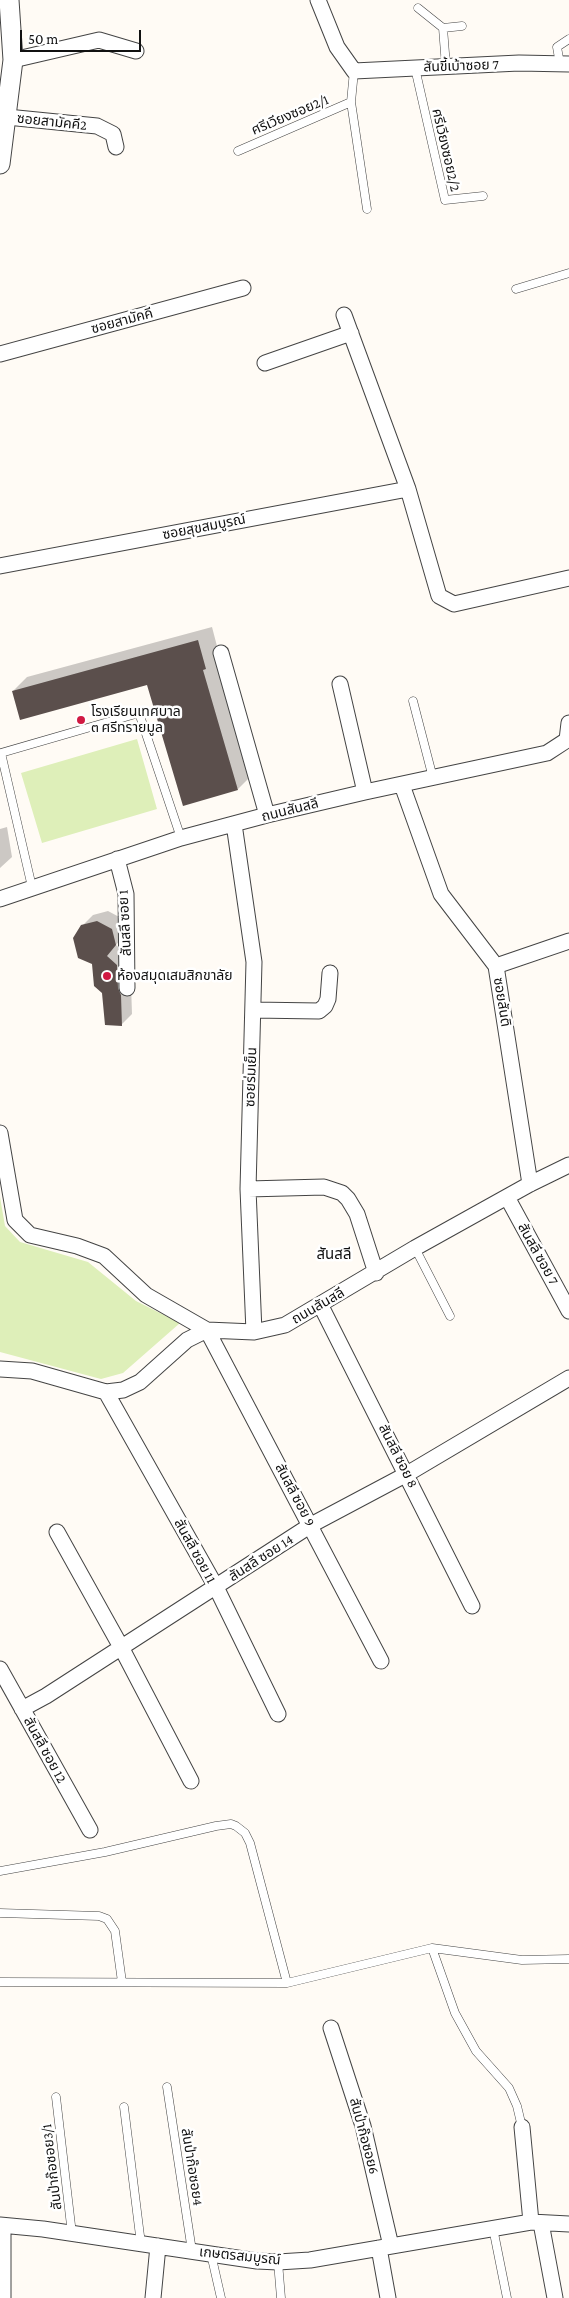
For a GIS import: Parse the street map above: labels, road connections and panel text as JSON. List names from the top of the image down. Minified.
{"streets":{"street":["สันขี้เบ้าซอย 7","ซอยสามัคคี2","ซอยสามัคคี","ซอยสุขสมบูรณ์","ถนนสันสลี","สันสลี ซอย 1","ซอยสันติ","ซอยร่มเย็น","สันสลี ซอย 7","สันสลี ซอย 8","สันสลี ซอย 9","สันสลี ซอย 11","สันสลี ซอย 14","สันสลี ซอย 12","สันป่าก๊อซอย6","เกษตรสมบูรณ์"],"lane":["ศรีเวียงซอย2/1","ศรีเวียงซอย2/2","สันป่าก๊อซอย3/1","สันป่าก๊อซอย4"]},"crossings":[["สันขี้เบ้าซอย 7","ศรีเวียงซอย2/2"],["ถนนสันสลี","สันสลี ซอย 1"],["ถนนสันสลี","ซอยสันติ"],["ถนนสันสลี","ซอยร่มเย็น"],["ถนนสันสลี","สันสลี ซอย 7"],["ถนนสันสลี","สันสลี ซอย 8"],["ถนนสันสลี","สันสลี ซอย 9"],["สันสลี ซอย 8","สันสลี ซอย 14"],["สันสลี ซอย 9","สันสลี ซอย 14"],["สันสลี ซอย 11","สันสลี ซอย 14"],["สันสลี ซอย 14","สันสลี ซอย 12"],["สันป่าก๊อซอย6","เกษตรสมบูรณ์"],["สันป่าก๊อซอย3/1","เกษตรสมบูรณ์"],["สันป่าก๊อซอย4","เกษตรสมบูรณ์"]],"districts":["สันสลี"],"places":["โรงเรียนเทศบาล ๓ ศรีทรายมูล","ห้องสมุดเสมสิกขาลัย"],"scale_bar":"50 m"}
